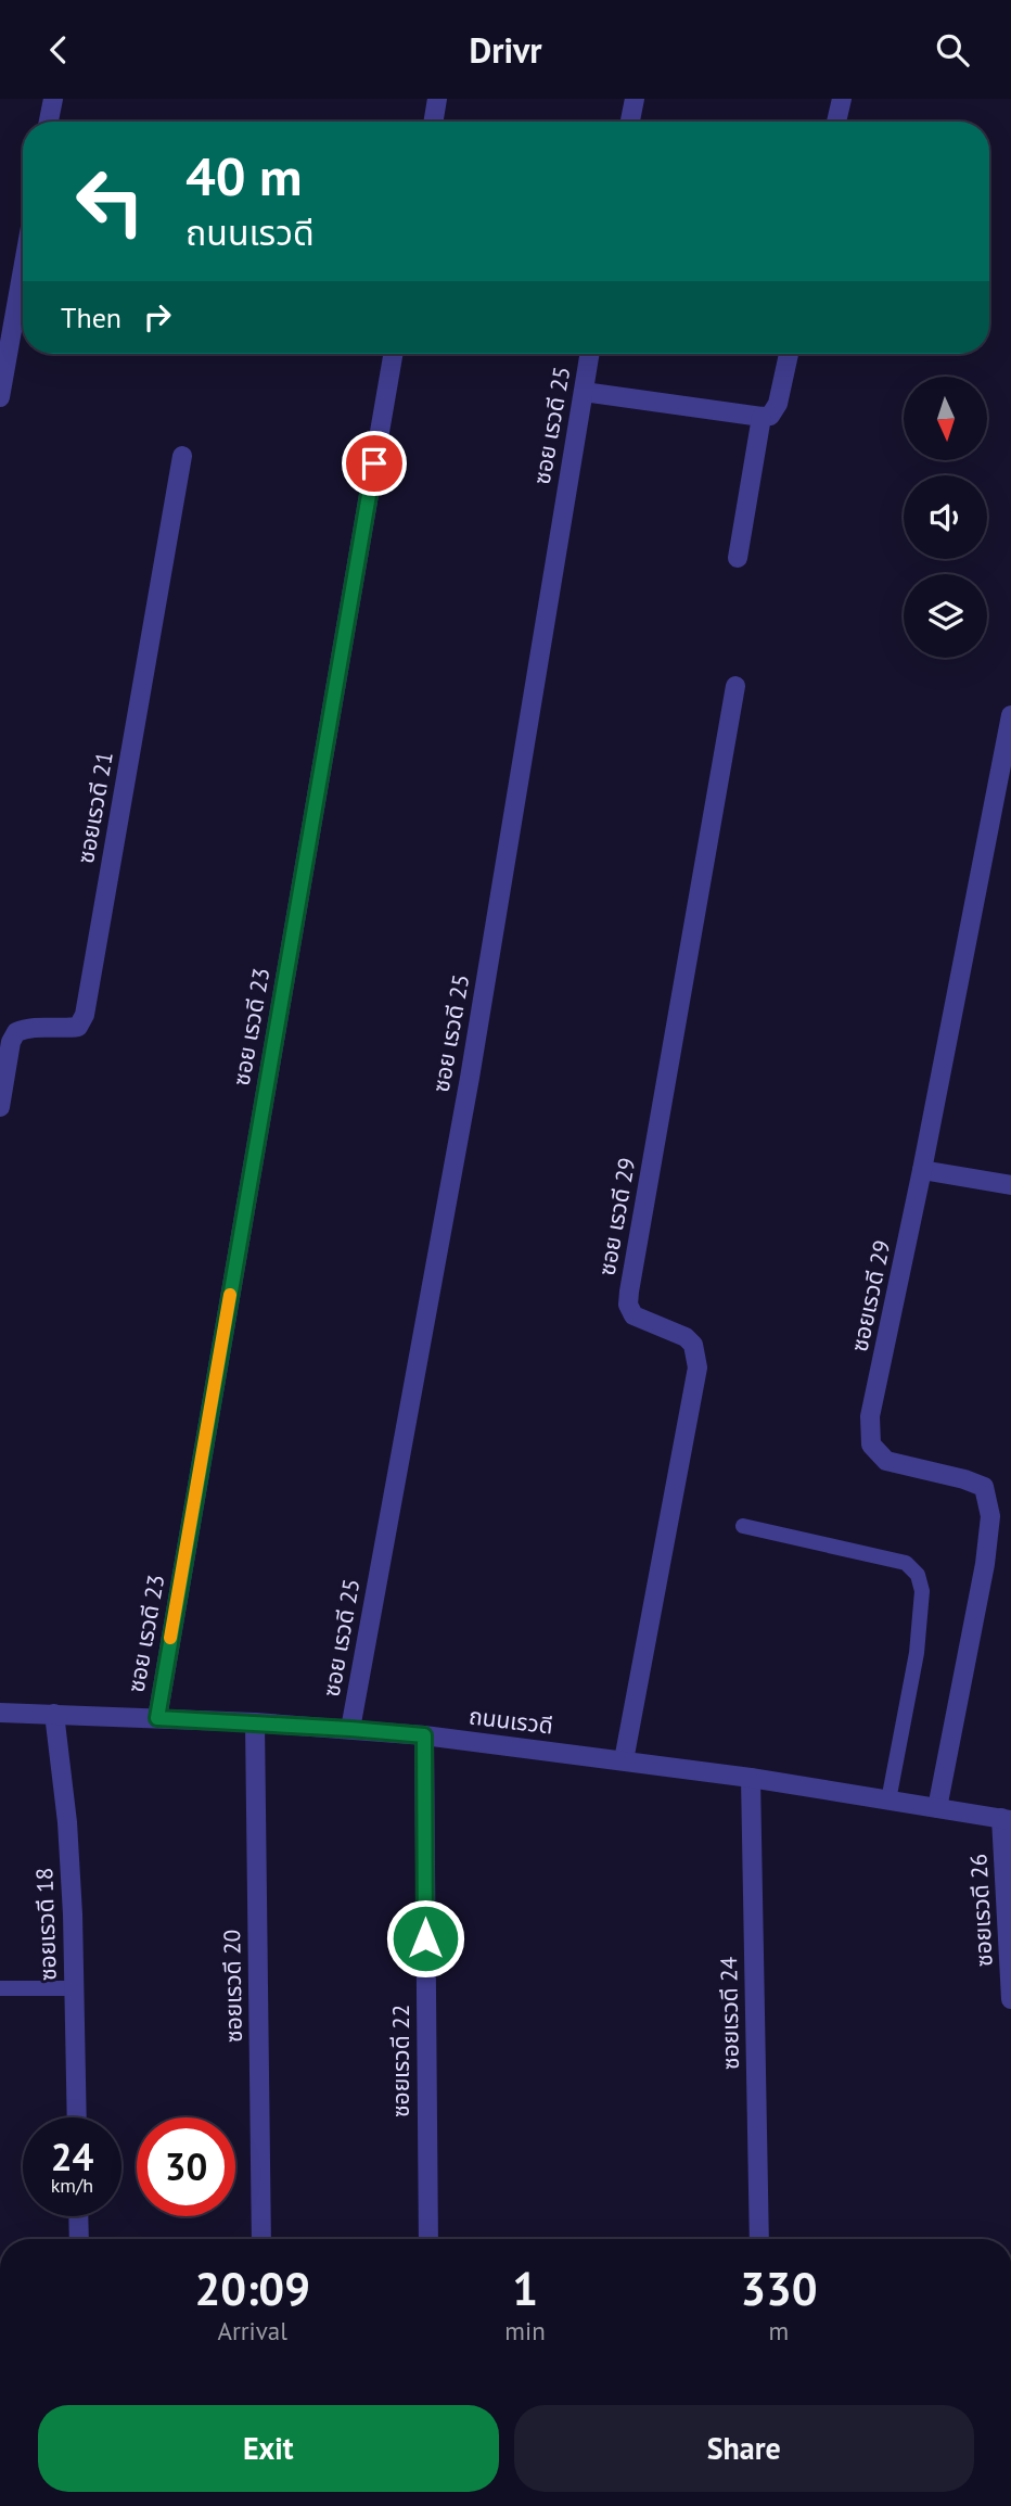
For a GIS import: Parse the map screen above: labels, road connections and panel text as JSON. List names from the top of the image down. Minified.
{"streets":{"street":["ซอย เรวดี 25","ซอยเรวดี 21","ซอย เรวดี 23","ซอย เรวดี 29","ซอยเรวดี 29","ถนนเรวดี","ซอยเรวดี 26","ซอยเรวดี 18","ซอยเรวดี 20","ซอยเรวดี 24","ซอยเรวดี 22"]},"crossings":[["ซอย เรวดี 25","ถนนเรวดี"],["ซอย เรวดี 23","ถนนเรวดี"],["ซอย เรวดี 29","ถนนเรวดี"],["ซอยเรวดี 29","ถนนเรวดี"],["ถนนเรวดี","ซอยเรวดี 26"],["ถนนเรวดี","ซอยเรวดี 18"],["ถนนเรวดี","ซอยเรวดี 20"],["ถนนเรวดี","ซอยเรวดี 24"],["ถนนเรวดี","ซอยเรวดี 22"]],"north":"bottom","page":{"header":"Drivr","turn":["40 m","ถนนเรวดี"],"then":"Then","speed":"24 km/h","limit":"30","eta":["20:09","Arrival","1","min","330","m"],"buttons":["Exit","Share"]}}
